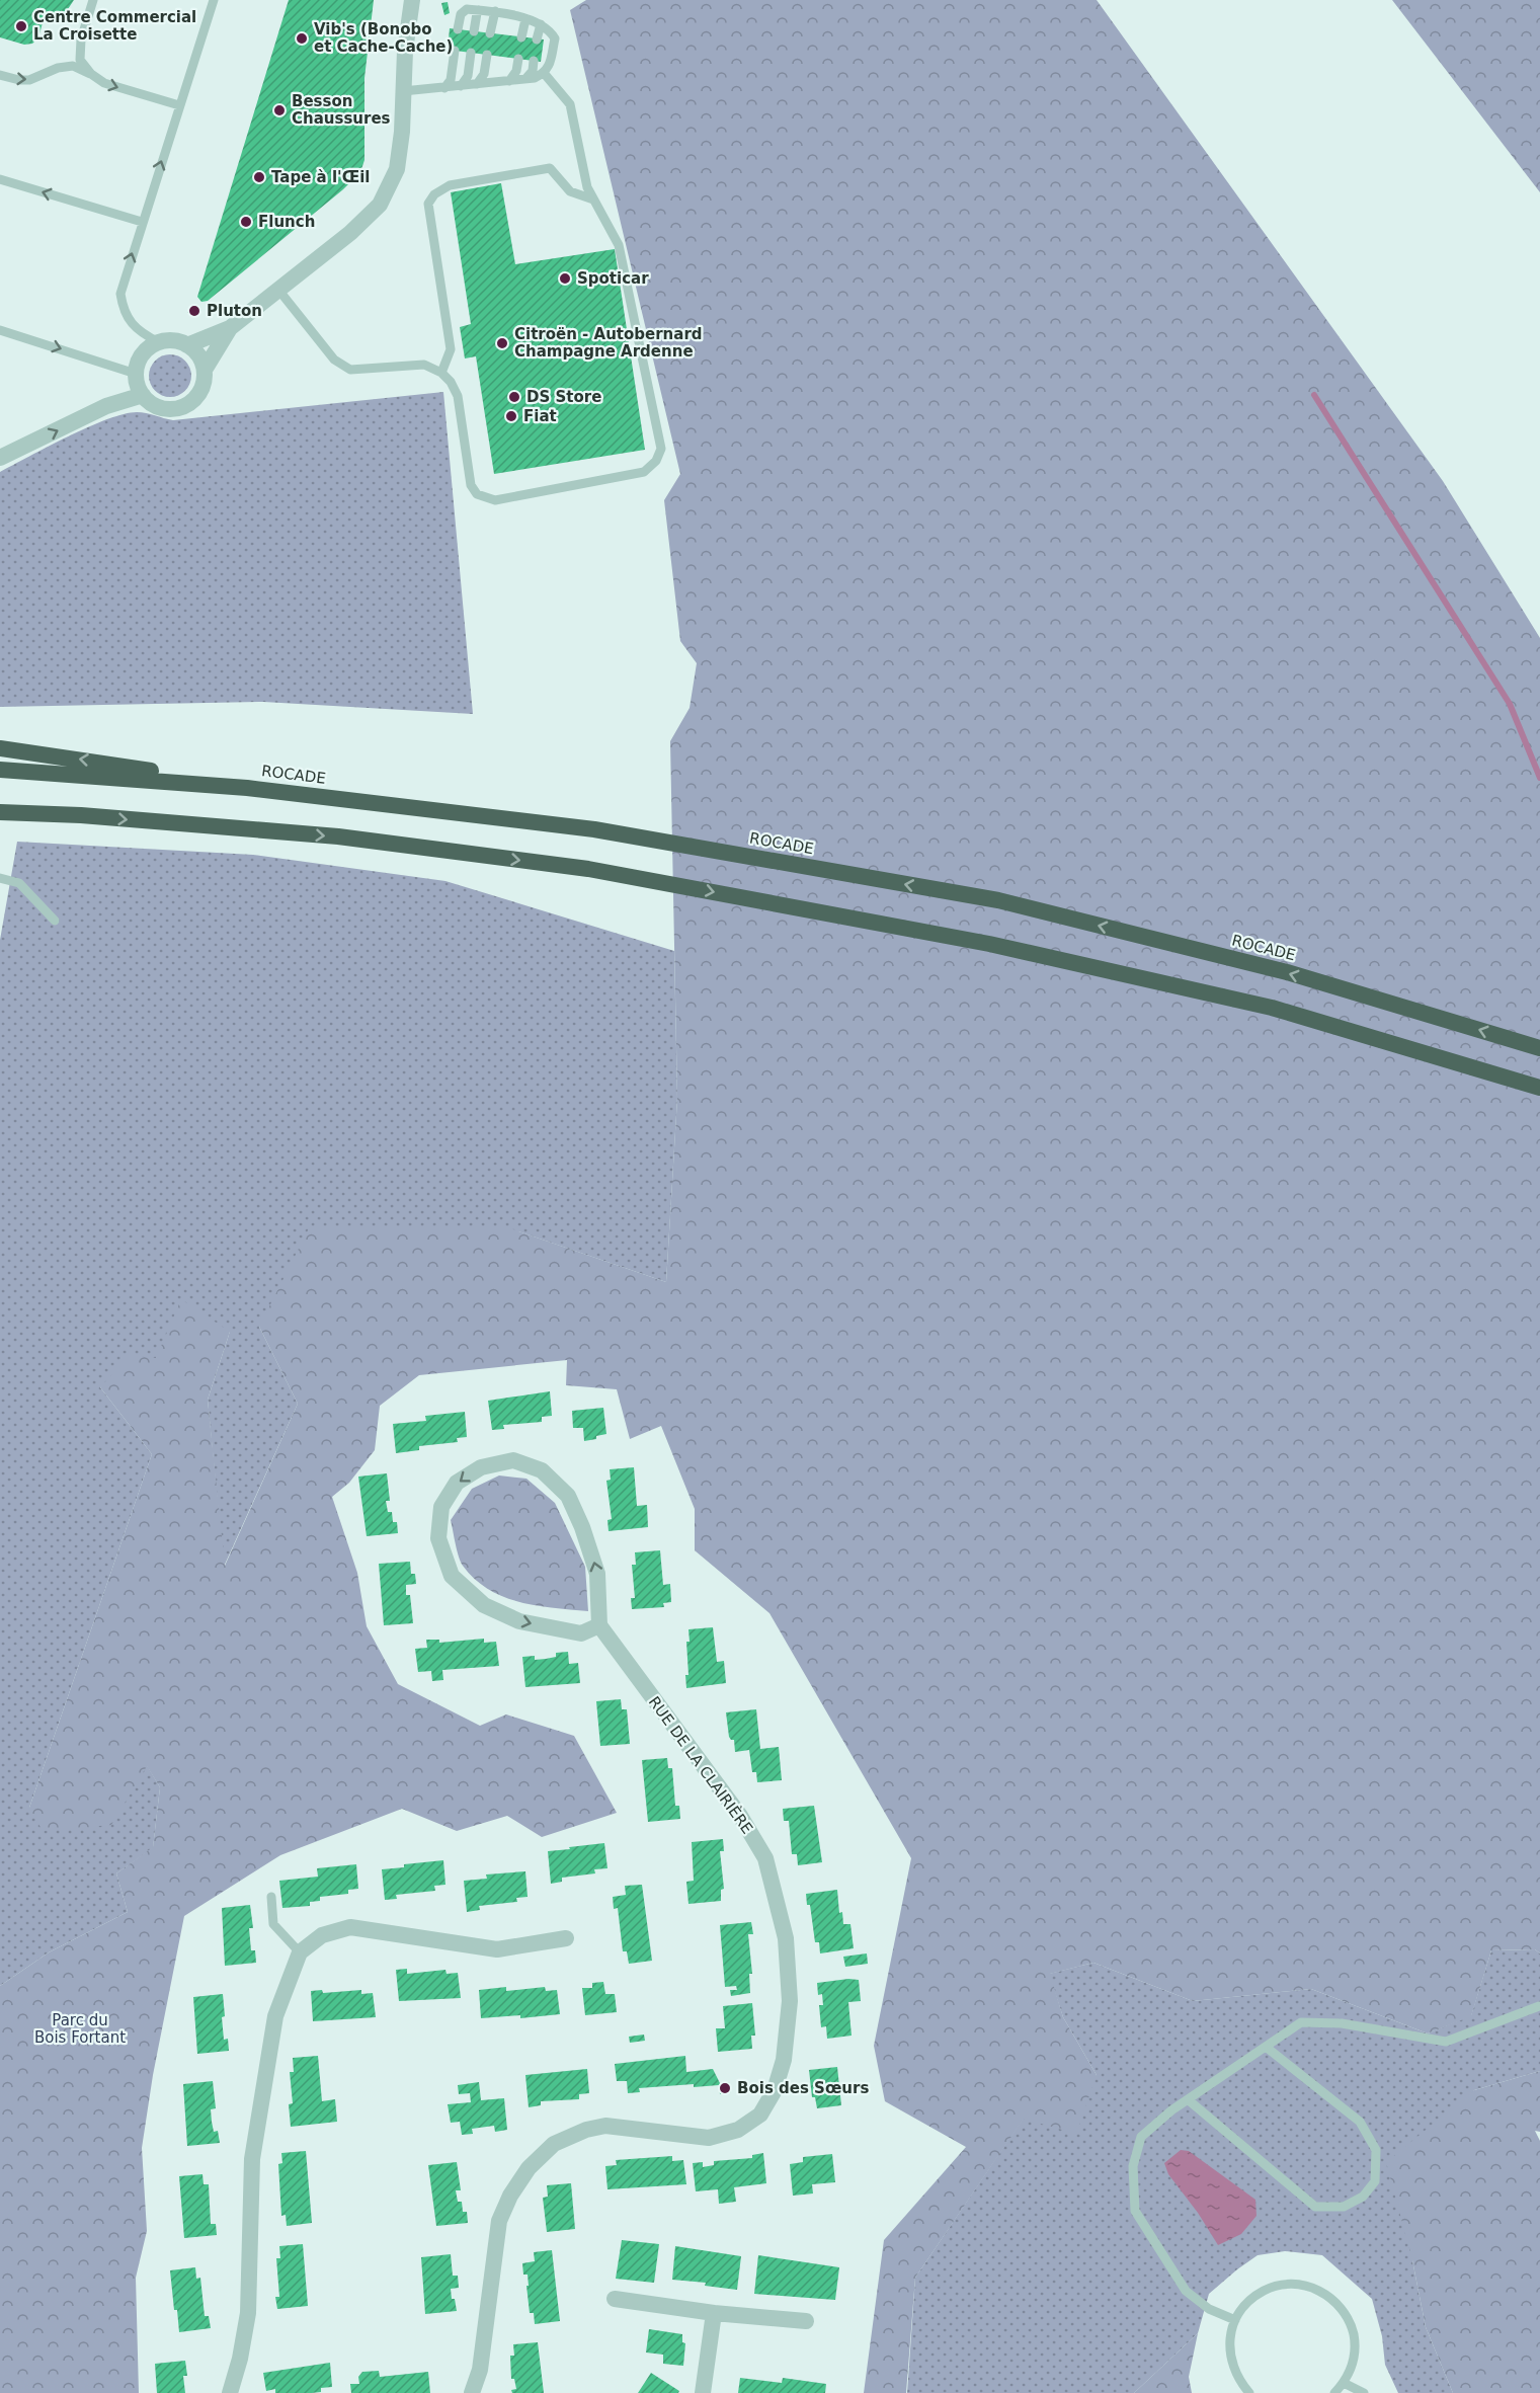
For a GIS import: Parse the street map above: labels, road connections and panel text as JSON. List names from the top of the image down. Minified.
{"streets":{"highway":["ROCADE"],"street":["RUE DE LA CLAIRIÈRE"]},"parks":["Parc du Bois Fortant"],"places":["Centre Commercial La Croisette","Vib's (Bonobo et Cache-Cache)","Besson Chaussures","Tape à l'Œil","Flunch","Spoticar","Pluton","Citroën - Autobernard Champagne Ardenne","DS Store","Fiat","Bois des Sœurs"]}
